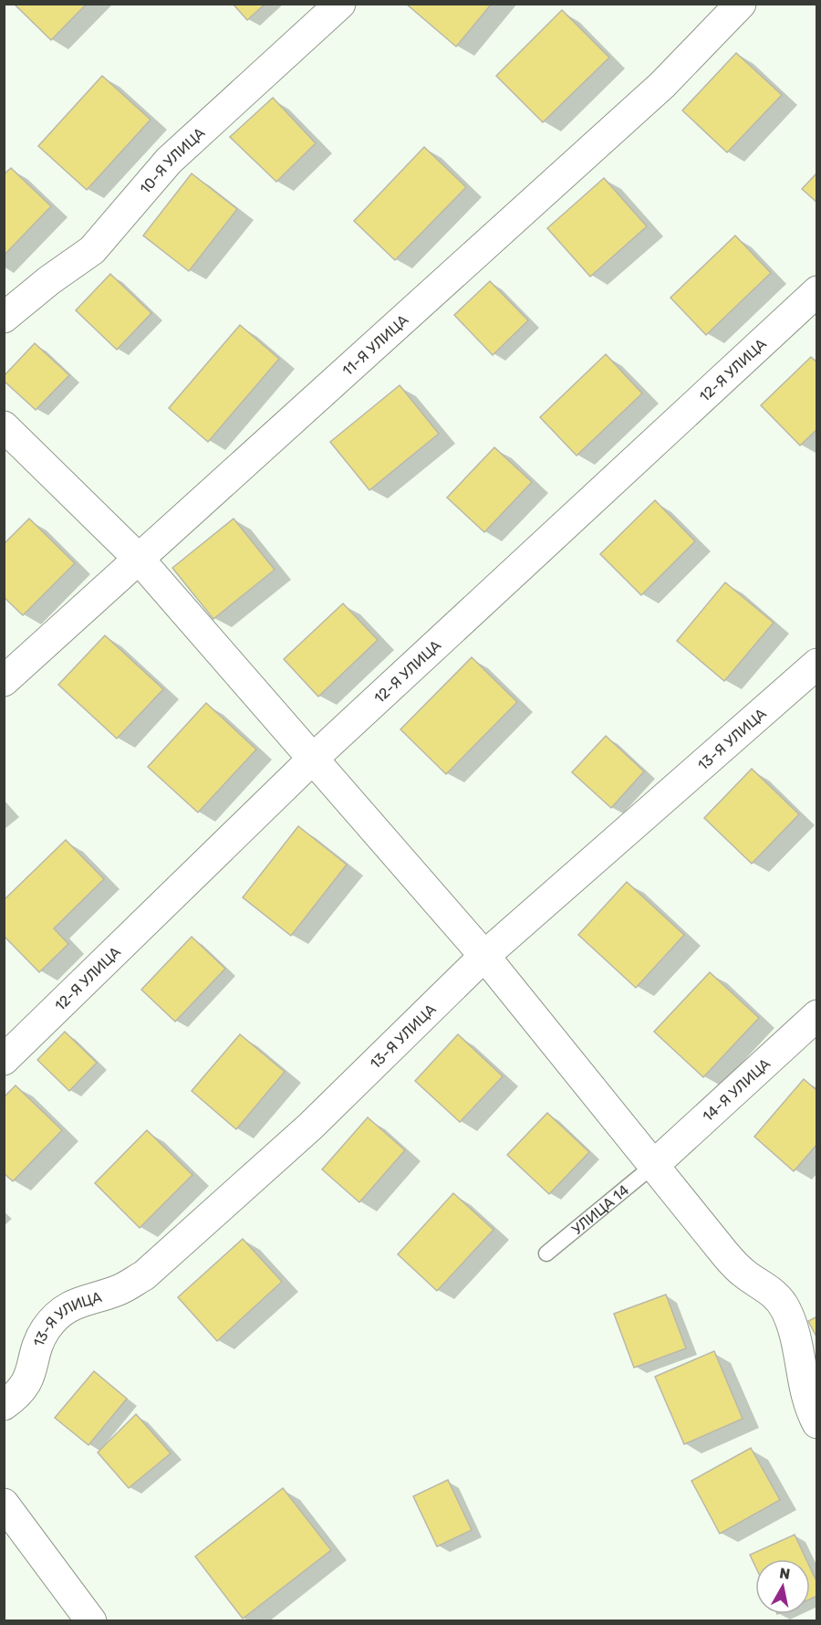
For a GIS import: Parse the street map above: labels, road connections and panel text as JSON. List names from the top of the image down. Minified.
{"streets":{"street":["10-Я УЛИЦА","11-Я УЛИЦА","12-Я УЛИЦА","13-Я УЛИЦА","14-Я УЛИЦА"],"lane":["УЛИЦА 14"]},"crossings":[["14-Я УЛИЦА","УЛИЦА 14"]],"north":"top"}
